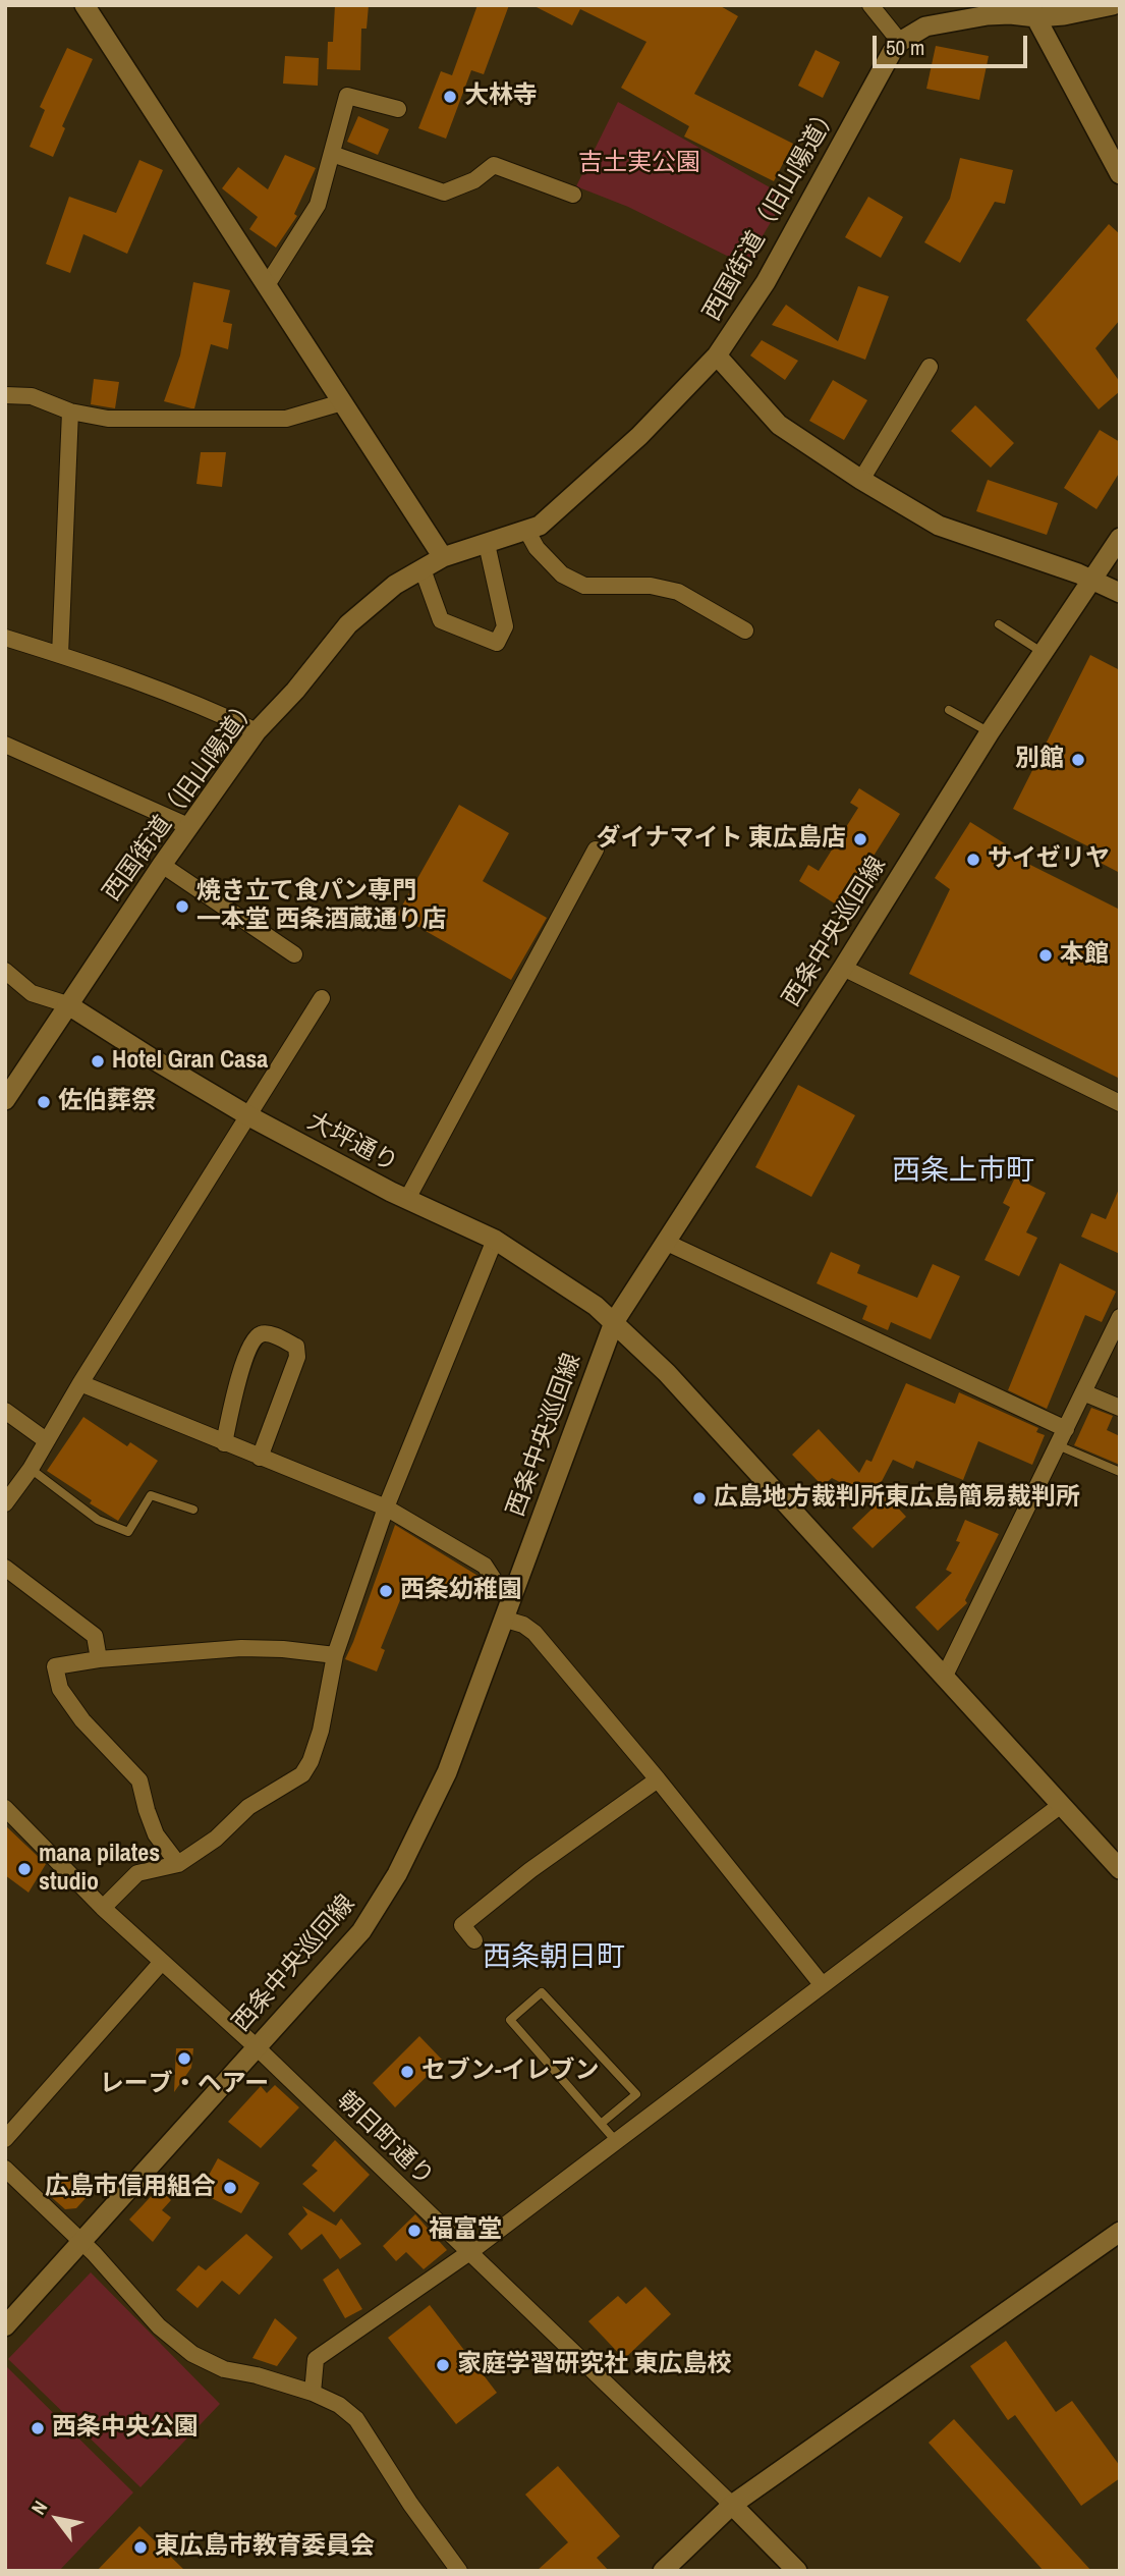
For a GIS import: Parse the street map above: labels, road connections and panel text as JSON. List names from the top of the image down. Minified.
{"streets":{"street":["西国街道（旧山陽道）","西条中央巡回線","大坪通り","朝日町通り"]},"crossings":[["西国街道（旧山陽道）","大坪通り"],["西条中央巡回線","大坪通り"],["西条中央巡回線","朝日町通り"]],"districts":["西条上市町","西条朝日町"],"parks":["吉土実公園"],"places":["大林寺","別館","ダイナマイト 東広島店","サイゼリヤ","焼き立て食パン専門 一本堂 西条酒蔵通り店","本館","Hotel Gran Casa","佐伯葬祭","広島地方裁判所東広島簡易裁判所","西条幼稚園","mana pilates studio","レーブ・ヘアー","セブン-イレブン","広島市信用組合","福富堂","家庭学習研究社 東広島校","西条中央公園","東広島市教育委員会"],"scale_bar":"50 m","north":"top left"}
